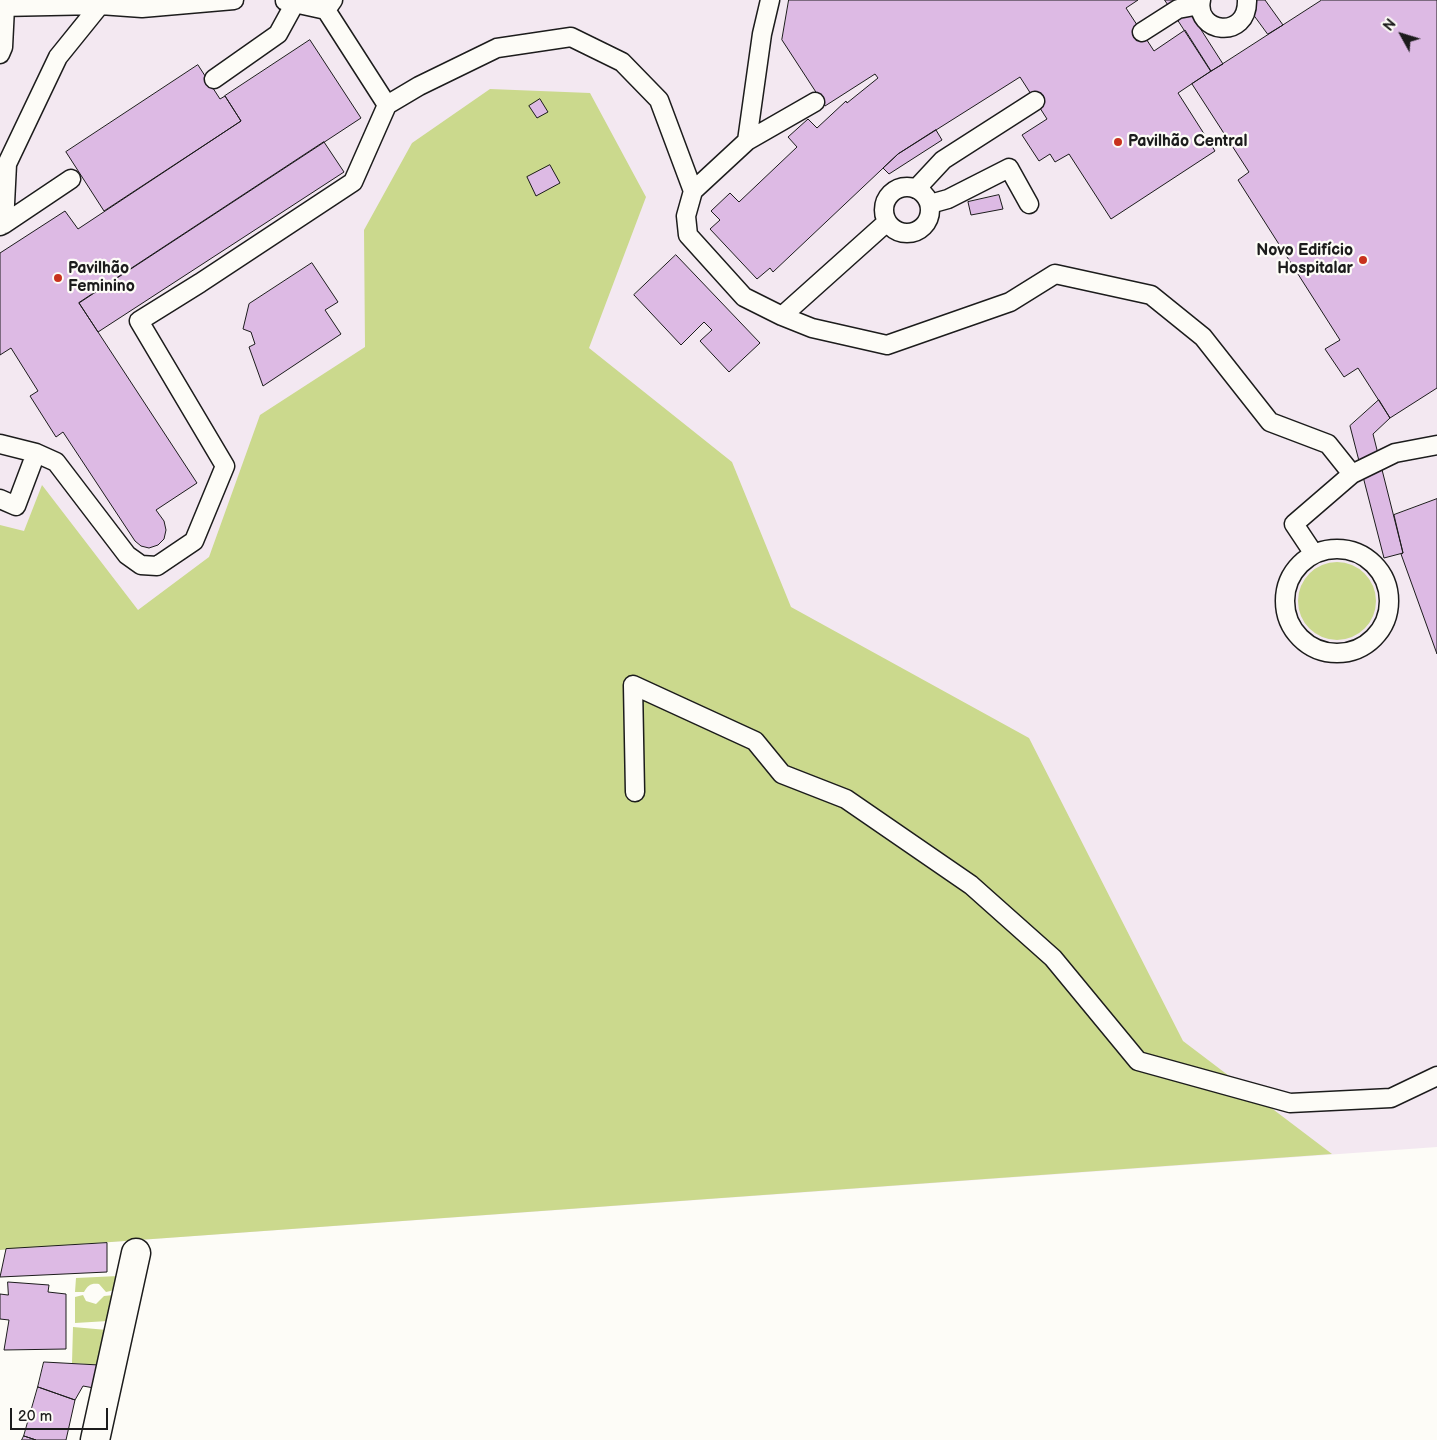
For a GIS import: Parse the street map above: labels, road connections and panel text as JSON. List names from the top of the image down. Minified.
{"places":["Pavilhão Central","Novo Edifício Hospitalar","Pavilhão Feminino"],"scale_bar":"20 m","north":"top left"}
